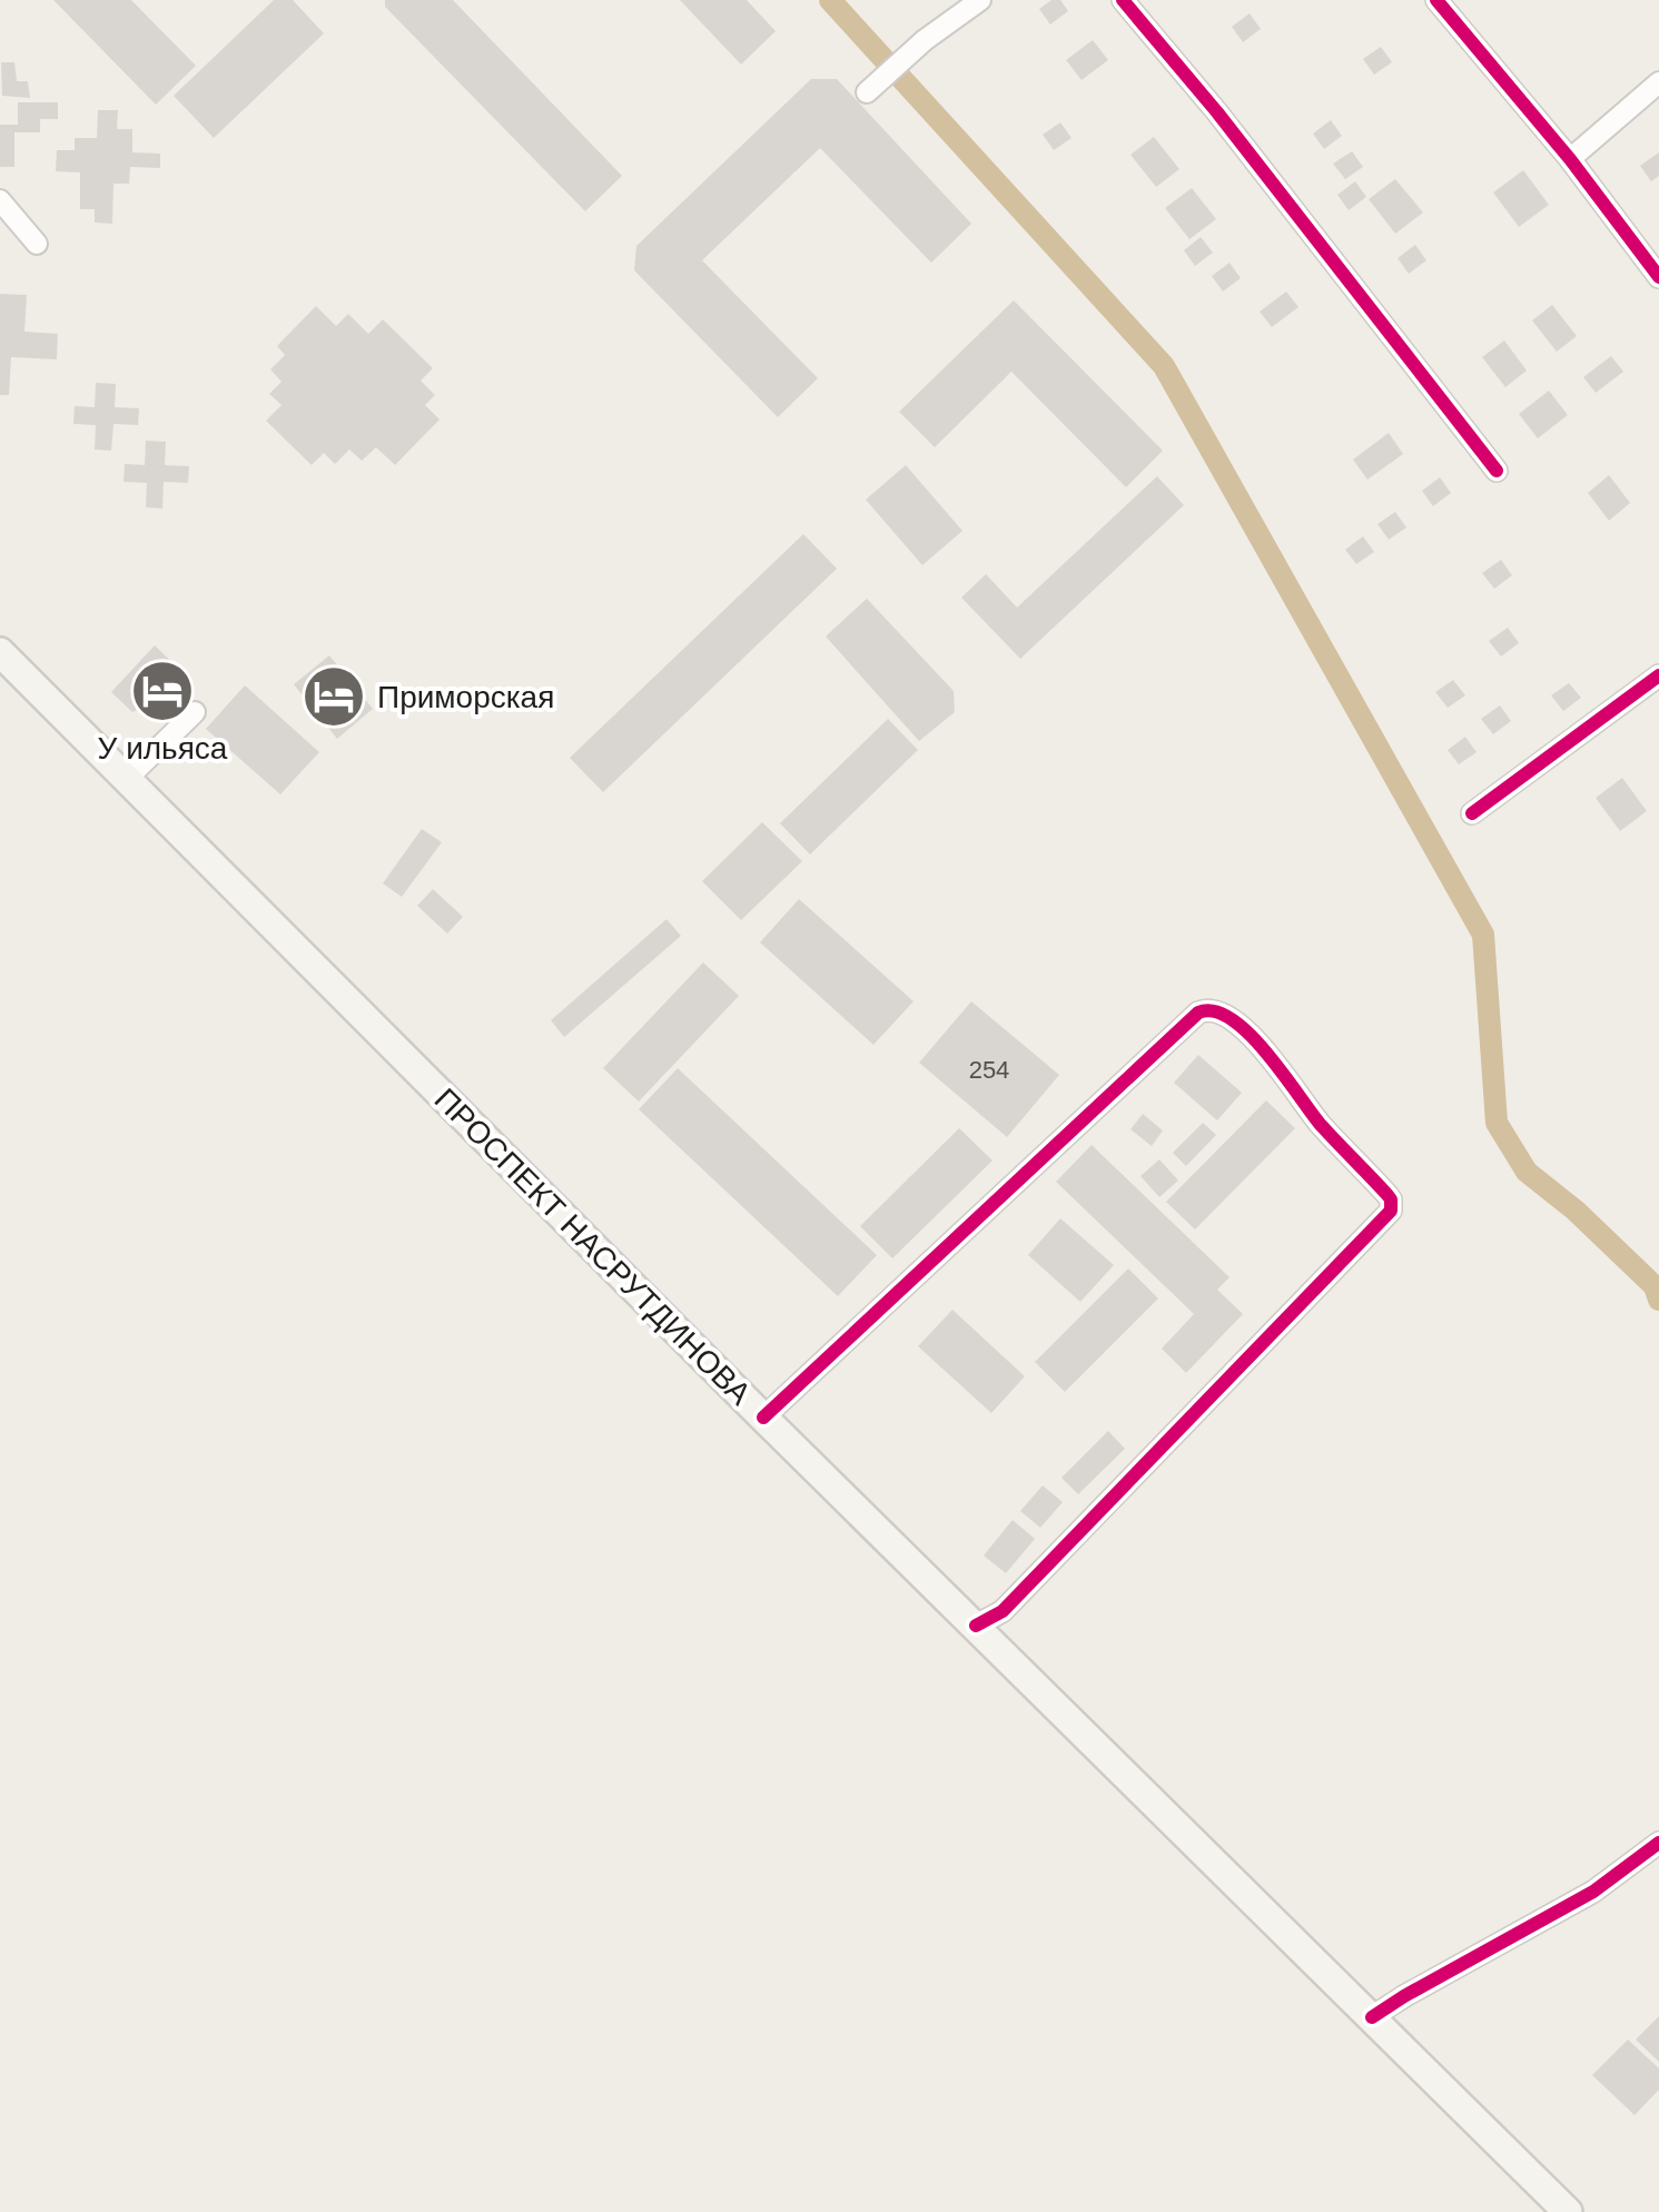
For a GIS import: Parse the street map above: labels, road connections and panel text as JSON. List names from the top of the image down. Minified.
{"streets":{"main road":["ПРОСПЕКТ НАСРУТДИНОВА"]},"places":{"hotel":["У ильяса","Приморская"]},"house_numbers":["254"]}
